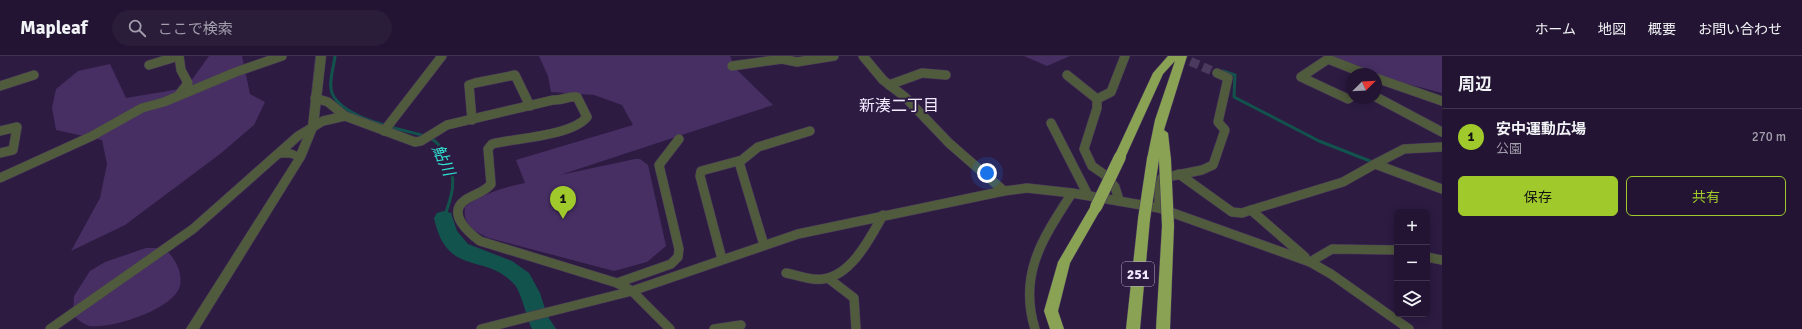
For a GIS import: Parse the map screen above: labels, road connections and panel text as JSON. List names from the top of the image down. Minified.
{"streets":{"highway":["251"]},"districts":["新湊二丁目"],"water":["鮎川"],"north":"top right","page":{"header":"Mapleaf","search":"ここで検索","nav":["ホーム","地図","概要","お問い合わせ"],"heading":"周辺","list":[{"mark":"1","name":"安中運動広場","note":"公園","value":"270 m"}],"buttons":["保存","共有"],"pins":"1","map_buttons":["+","−"]}}
